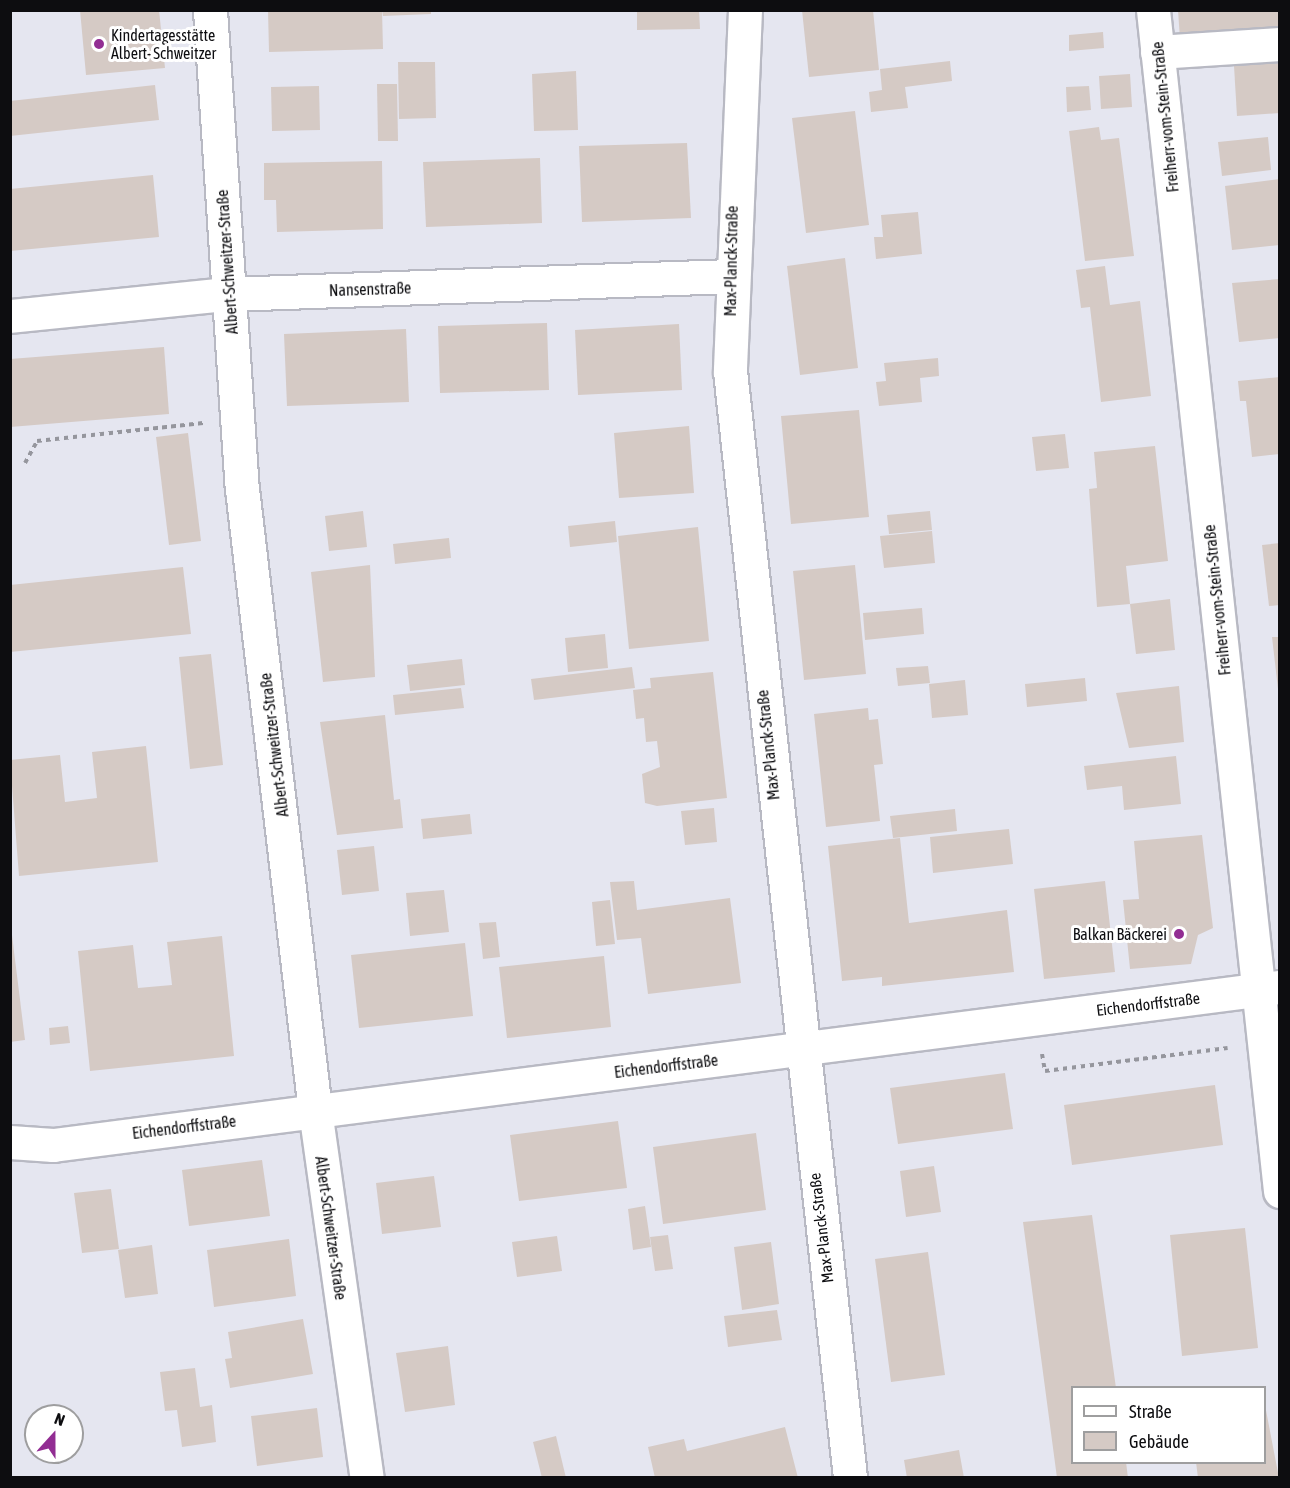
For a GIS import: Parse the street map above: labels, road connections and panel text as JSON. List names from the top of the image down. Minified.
{"streets":{"street":["Freiherr-vom-Stein-Straße","Max-Planck-Straße","Albert-Schweitzer-Straße","Nansenstraße","Eichendorffstraße"]},"crossings":[["Freiherr-vom-Stein-Straße","Eichendorffstraße"],["Max-Planck-Straße","Nansenstraße"],["Max-Planck-Straße","Eichendorffstraße"],["Albert-Schweitzer-Straße","Nansenstraße"],["Albert-Schweitzer-Straße","Eichendorffstraße"]],"places":["Kindertagesstätte Albert- Schweitzer","Balkan Bäckerei"],"legend":["Straße","Gebäude"],"north":"top"}
